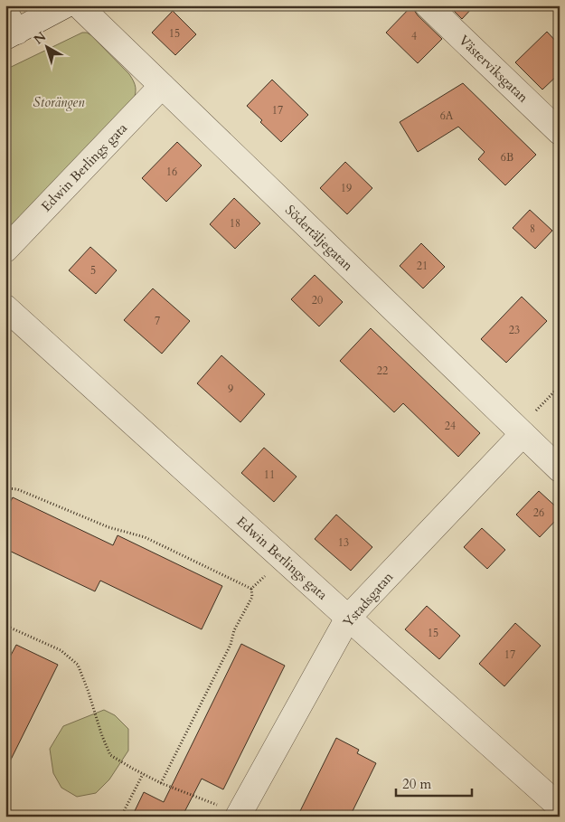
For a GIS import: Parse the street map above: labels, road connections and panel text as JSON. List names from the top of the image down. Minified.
{"streets":{"street":["Västerviksgatan","Edwin Berlings gata","Södertäljegatan","Ystadsgatan"]},"crossings":[["Edwin Berlings gata","Södertäljegatan"],["Edwin Berlings gata","Ystadsgatan"],["Södertäljegatan","Ystadsgatan"]],"parks":["Storängen"],"house_numbers":["15","4","17","6A","6B","16","19","18","8","21","5","20","7","23","22","9","24","11","26","13","15","17"],"scale_bar":"20 m","north":"top left"}
